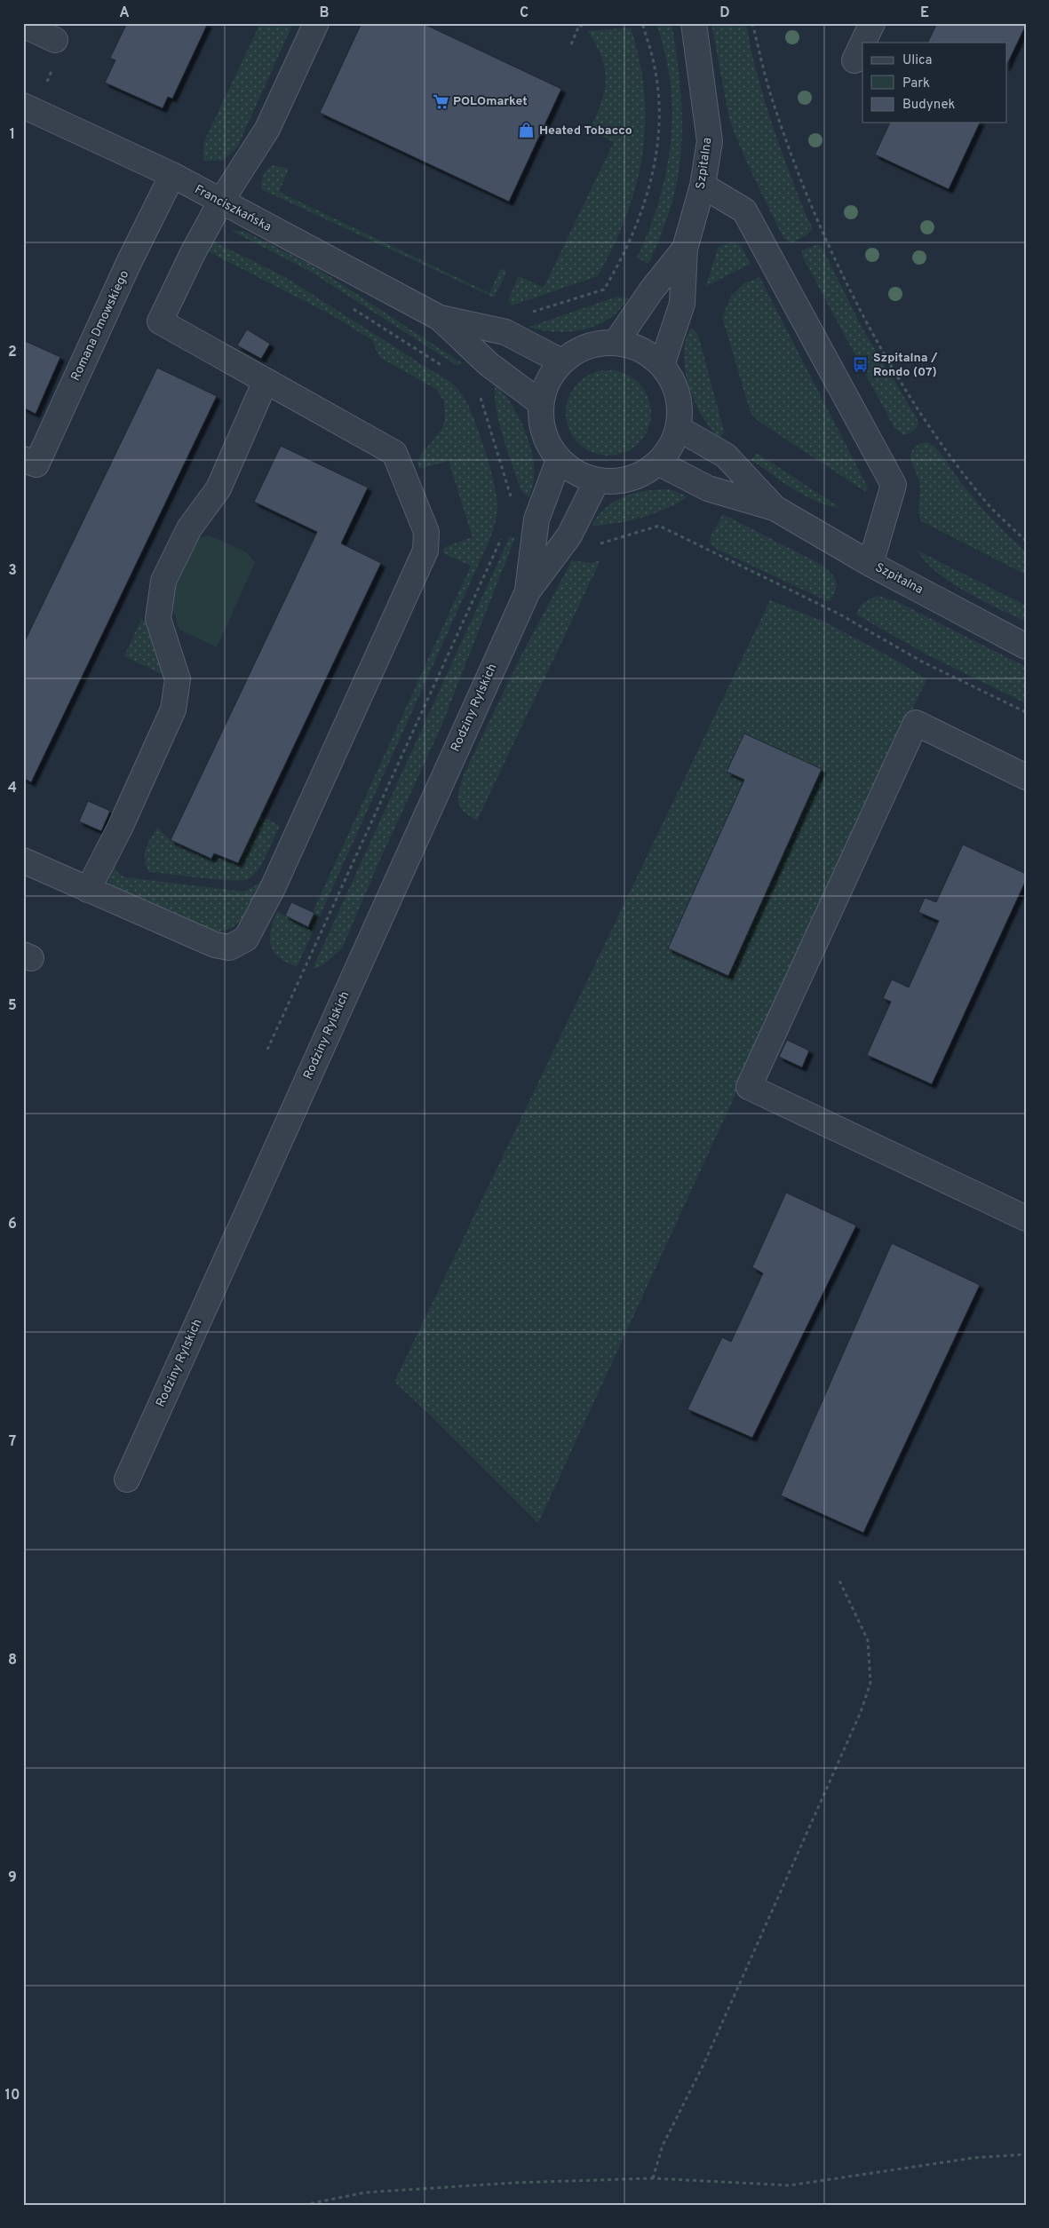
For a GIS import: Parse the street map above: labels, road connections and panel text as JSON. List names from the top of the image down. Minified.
{"streets":{"street":["Szpitalna","Franciszkańska","Romana Dmowskiego","Rodziny Rylskich"]},"crossings":[["Szpitalna","Franciszkańska"],["Szpitalna","Rodziny Rylskich"],["Franciszkańska","Romana Dmowskiego"],["Franciszkańska","Rodziny Rylskich"]],"places":{"supermarket":["POLOmarket"],"shop":["Heated Tobacco"],"bus stop":["Szpitalna / Rondo (07)"]},"legend":["Ulica","Park","Budynek"],"grid":{"columns":["A","B","C","D","E"],"rows":["1","2","3","4","5","6","7","8","9","10"]}}
